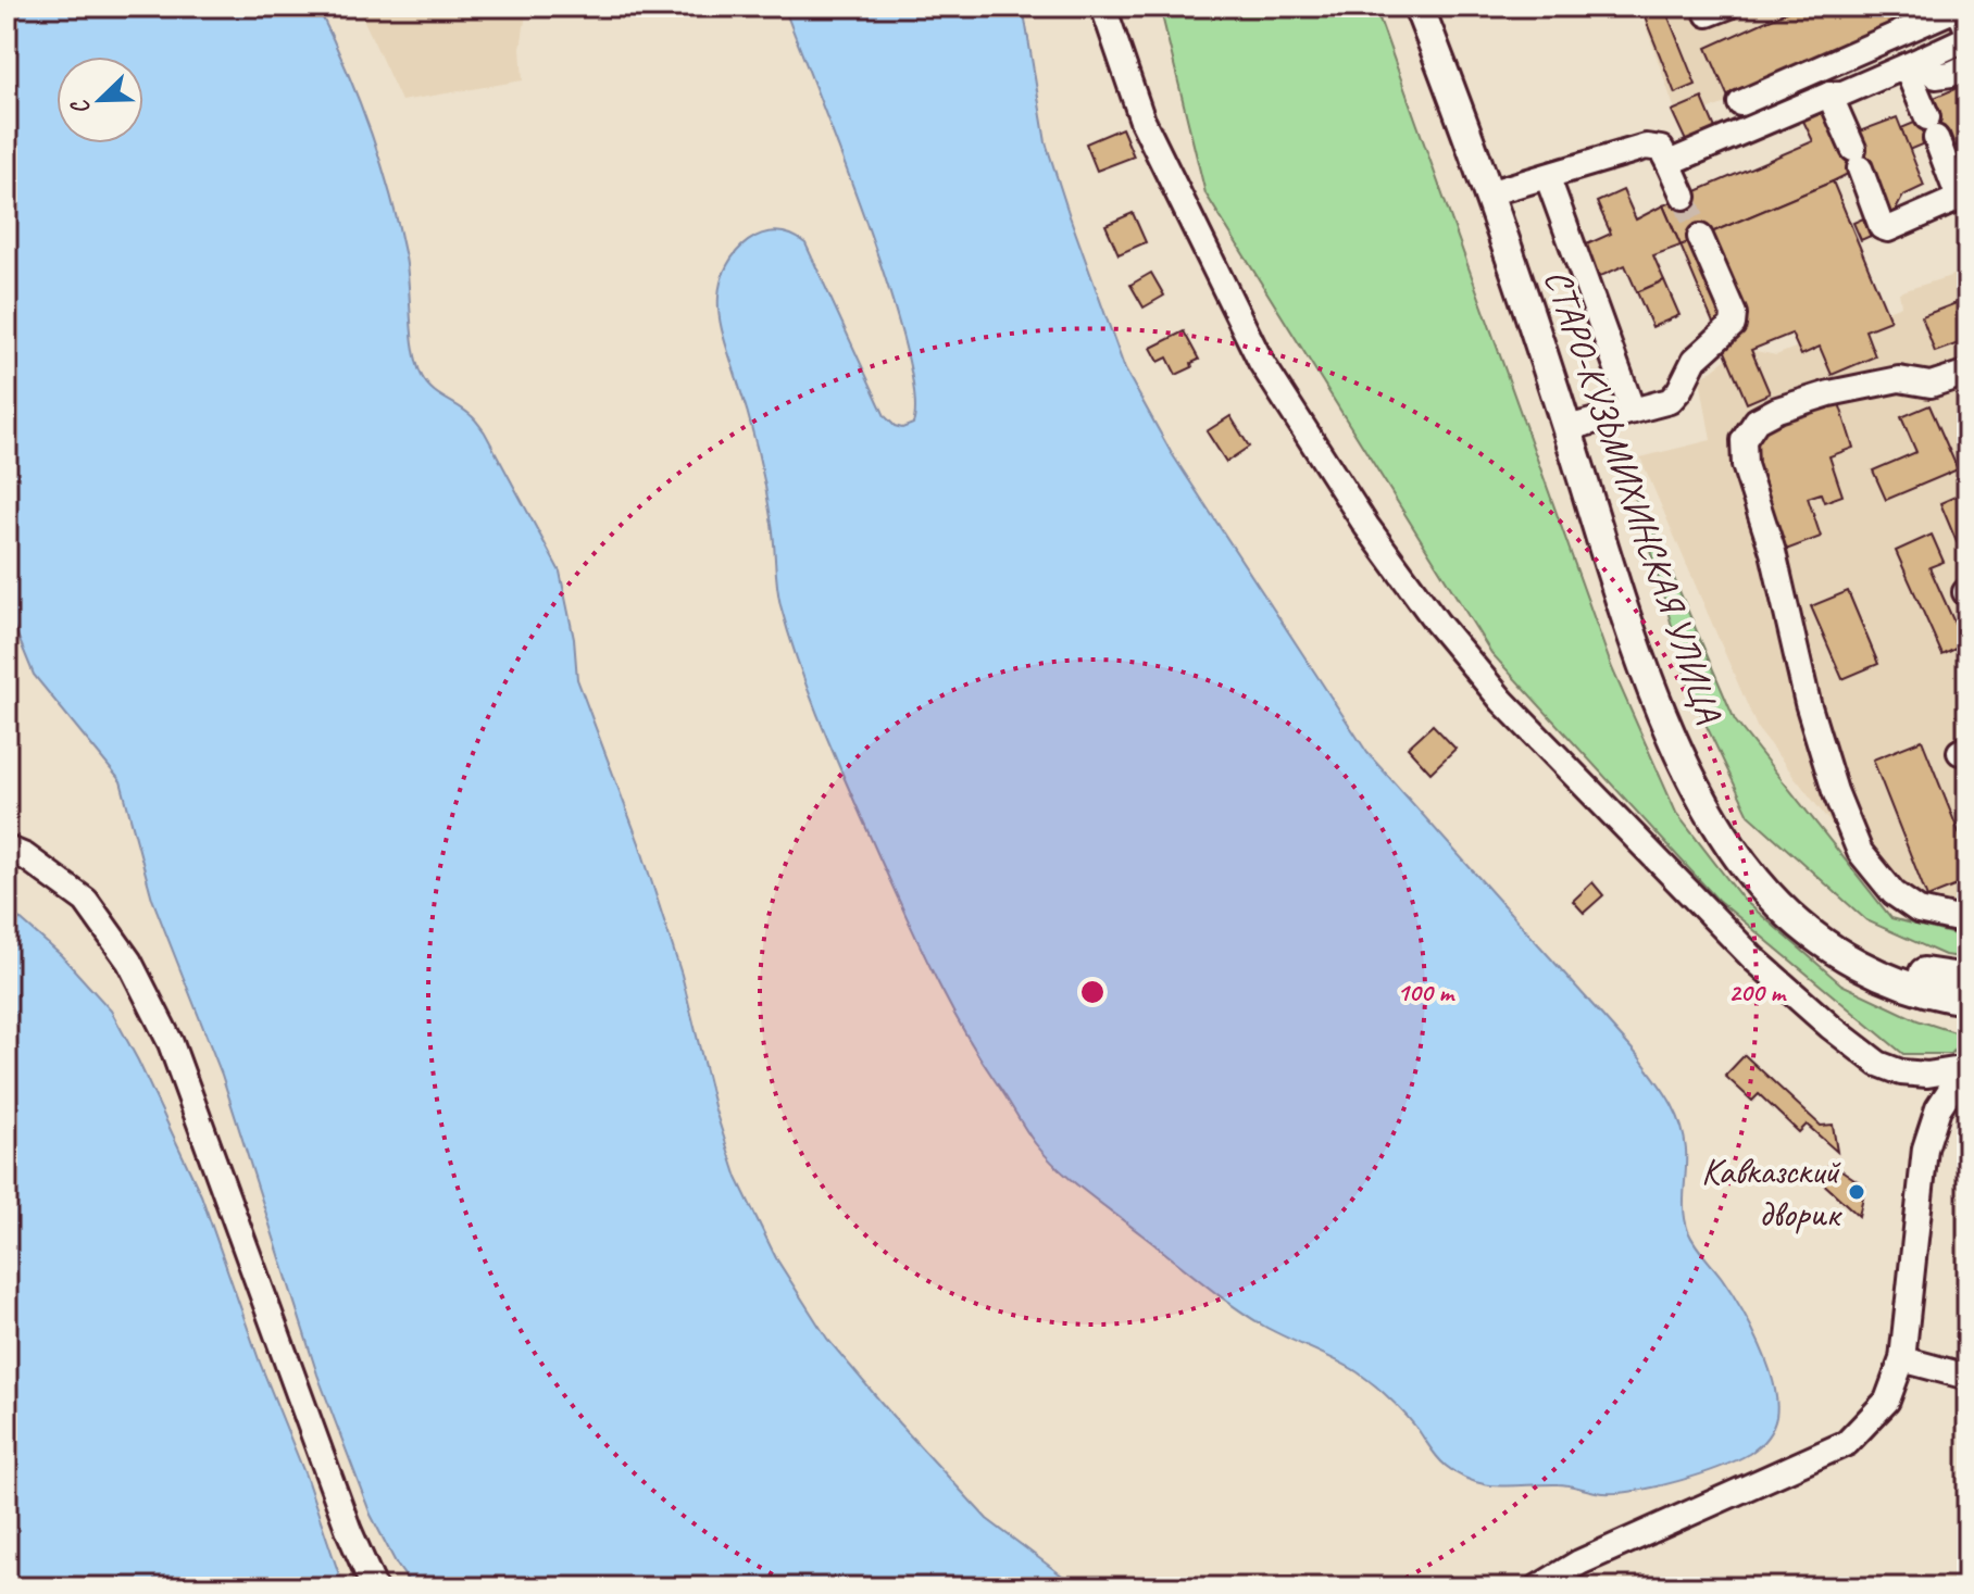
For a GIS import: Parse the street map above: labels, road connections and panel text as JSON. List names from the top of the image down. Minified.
{"streets":{"main road":["СТАРО-КУЗЬМИХИНСКАЯ УЛИЦА"]},"places":["Кавказский дворик"],"north":"bottom left","rings":["100 m","200 m"]}
